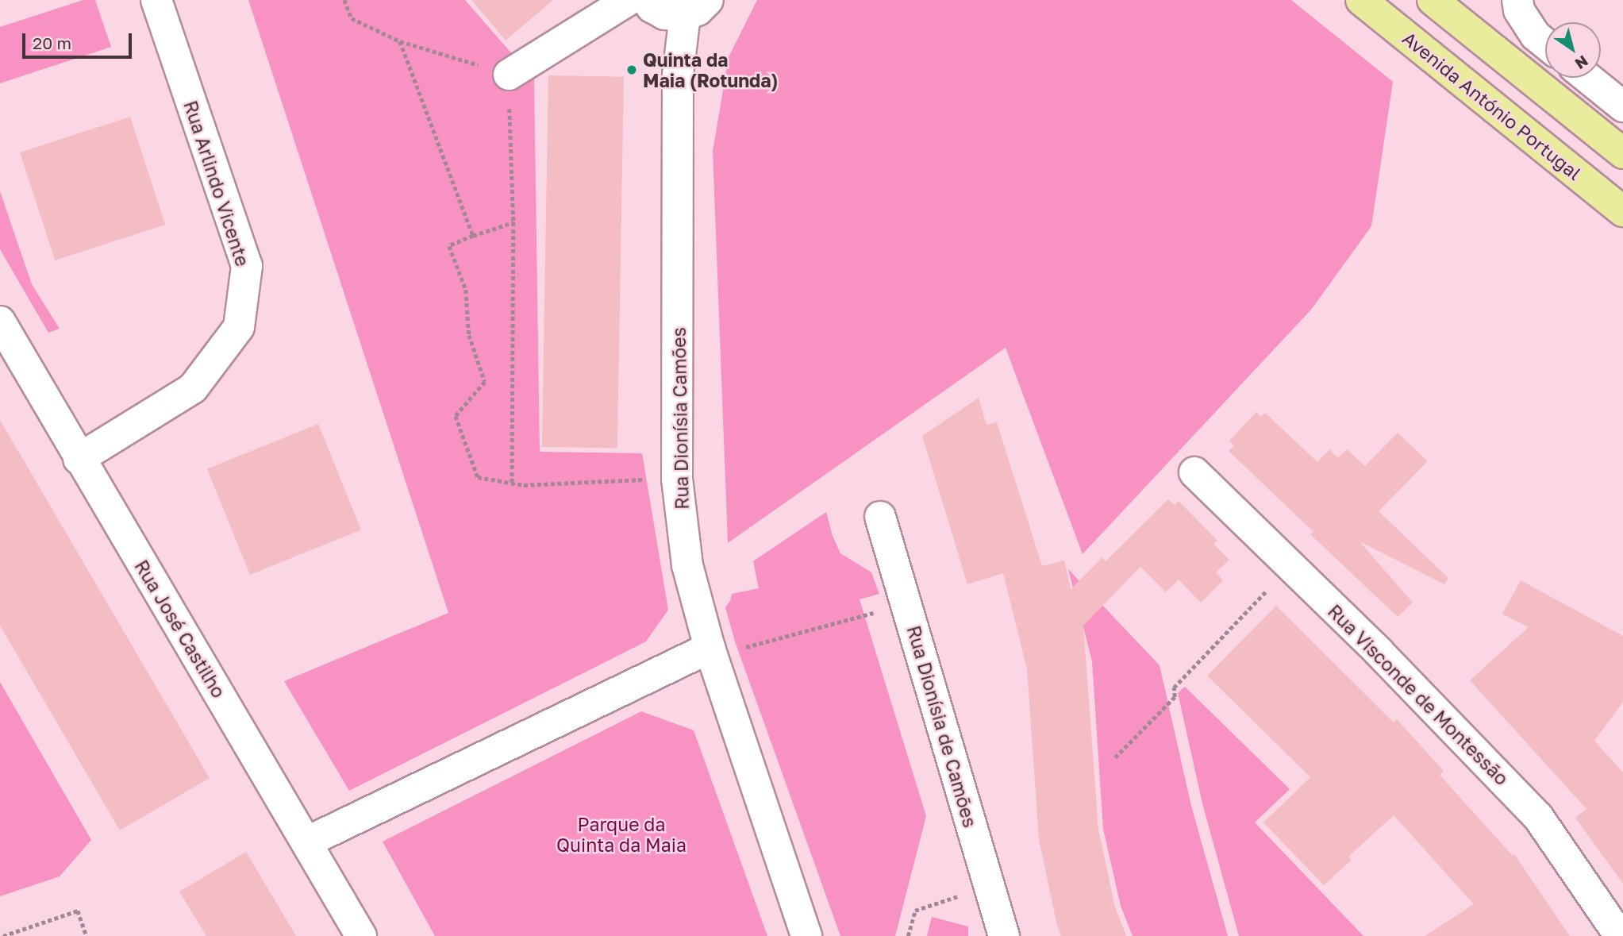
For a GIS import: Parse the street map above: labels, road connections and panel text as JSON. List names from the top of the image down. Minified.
{"streets":{"main road":["Avenida António Portugal"],"street":["Rua Arlindo Vicente","Rua Dionísia Camões","Rua José Castilho","Rua Visconde de Montessão","Rua Dionísia de Camões"]},"crossings":[["Rua Arlindo Vicente","Rua José Castilho"]],"parks":["Parque da Quinta da Maia"],"places":["Quinta da Maia (Rotunda)"],"scale_bar":"20 m","north":"bottom right"}
